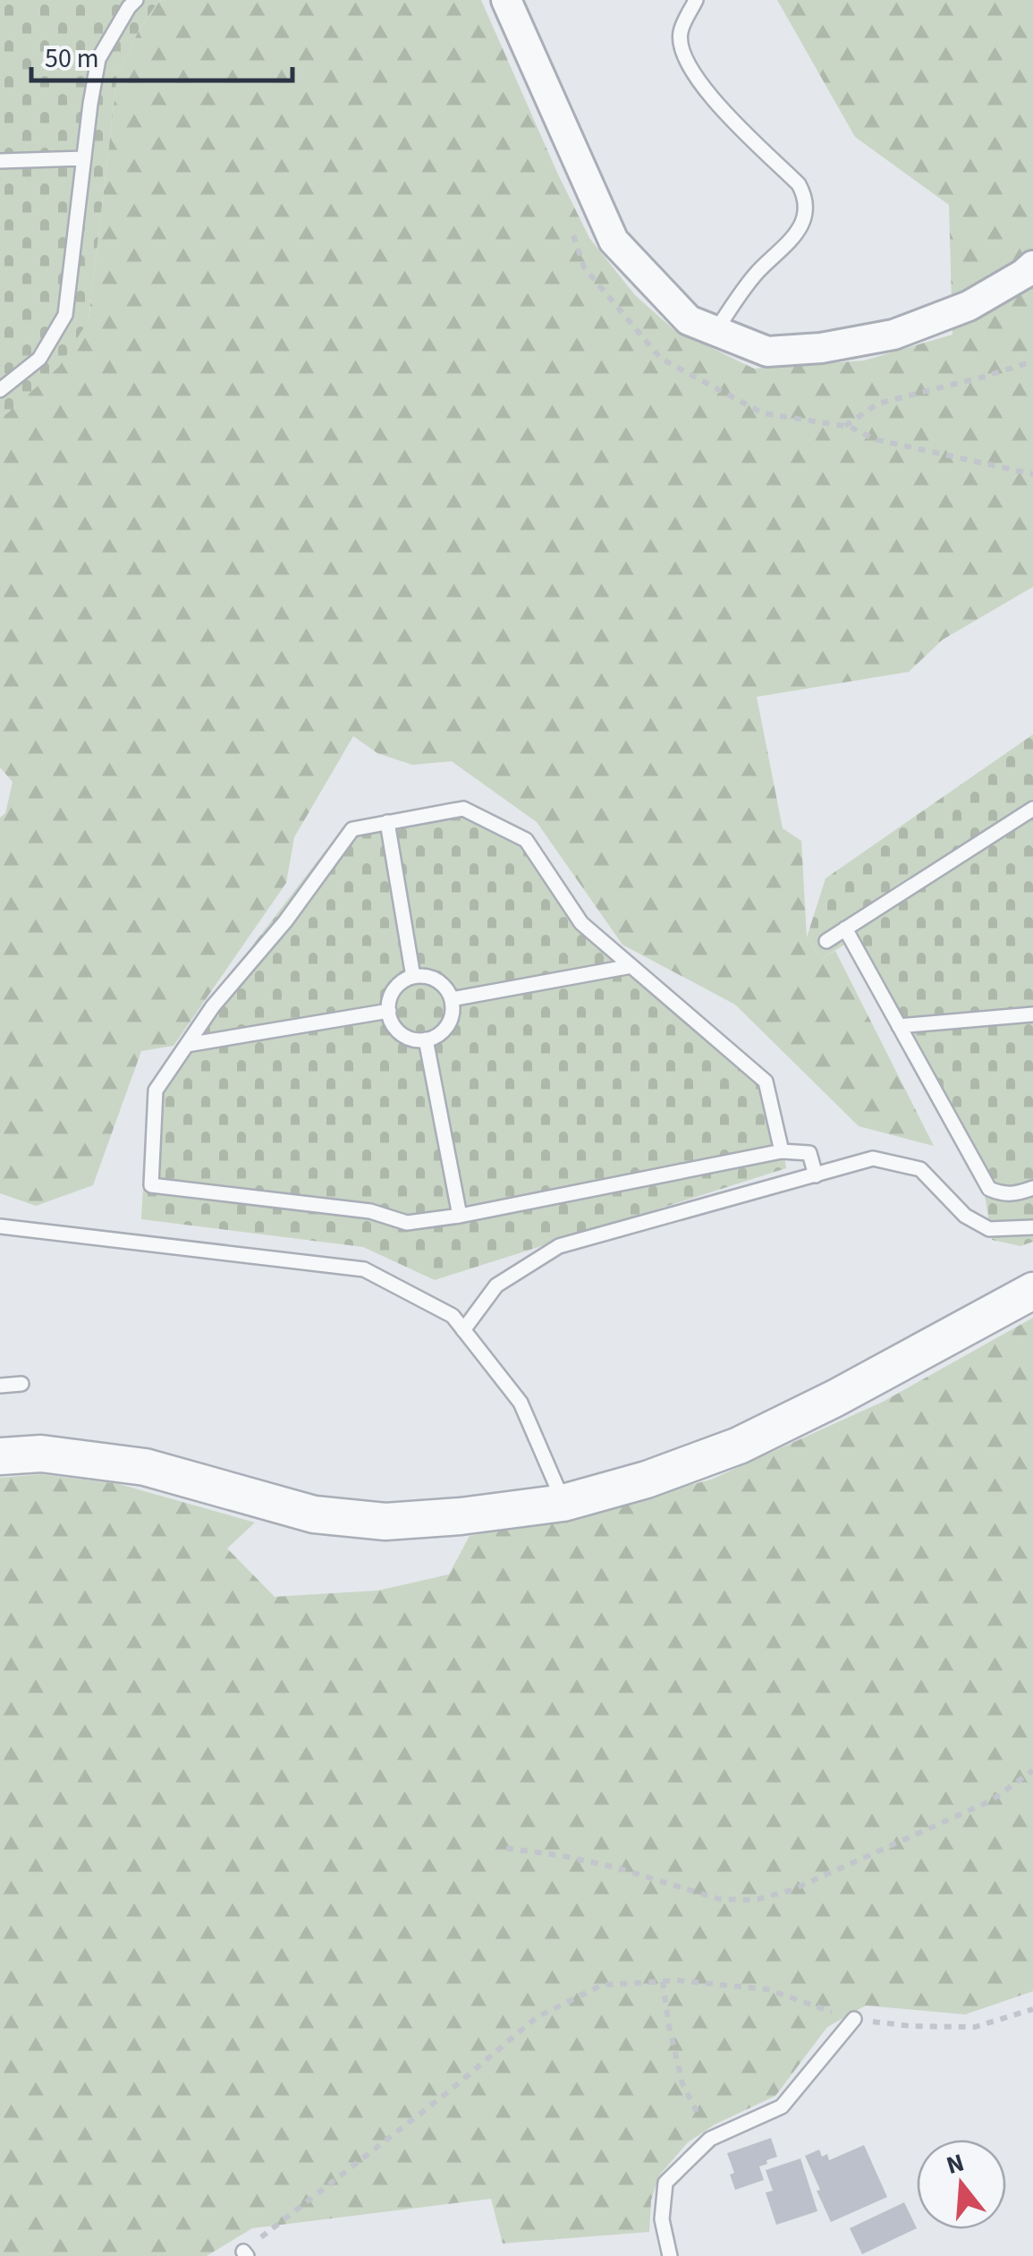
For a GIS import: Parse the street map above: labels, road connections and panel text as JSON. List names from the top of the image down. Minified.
{"scale_bar":"50 m","north":"top"}
